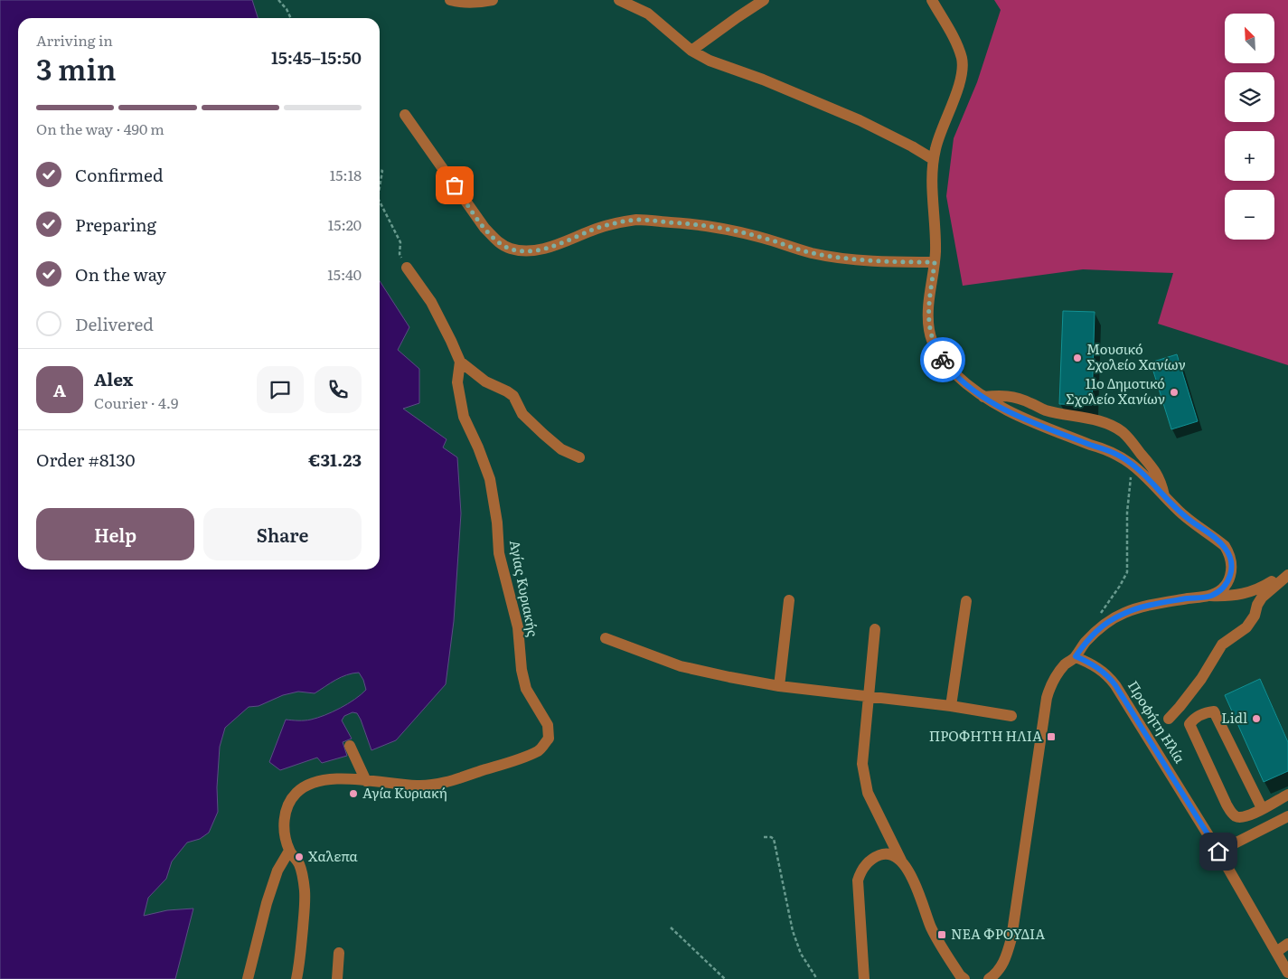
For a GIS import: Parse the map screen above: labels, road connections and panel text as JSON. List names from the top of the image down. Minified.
{"streets":{"street":["Αγίας Κυριακής","Προφήτη Ηλία"]},"places":{"other":["Μουσικό Σχολείο Χανίων","11o Δημοτικό Σχολείο Χανίων","Lidl","Αγία Κυριακή","Χαλεπα"],"transit":["ΠΡΟΦΗΤΗ ΗΛΙΑ","ΝΕΑ ΦΡΟΥΔΙΑ"]},"north":"top left","page":{"map_buttons":["+","−"],"heading":["3 min","Arriving in","15:45–15:50"],"panel":["Alex","Courier · 4.9","Order #8130","€31.23"],"bar":"On the way · 490 m","list":[["Confirmed","15:18"],["Preparing","15:20"],["On the way","15:40"],"Delivered"],"round":"A","buttons":["Help","Share"]}}
